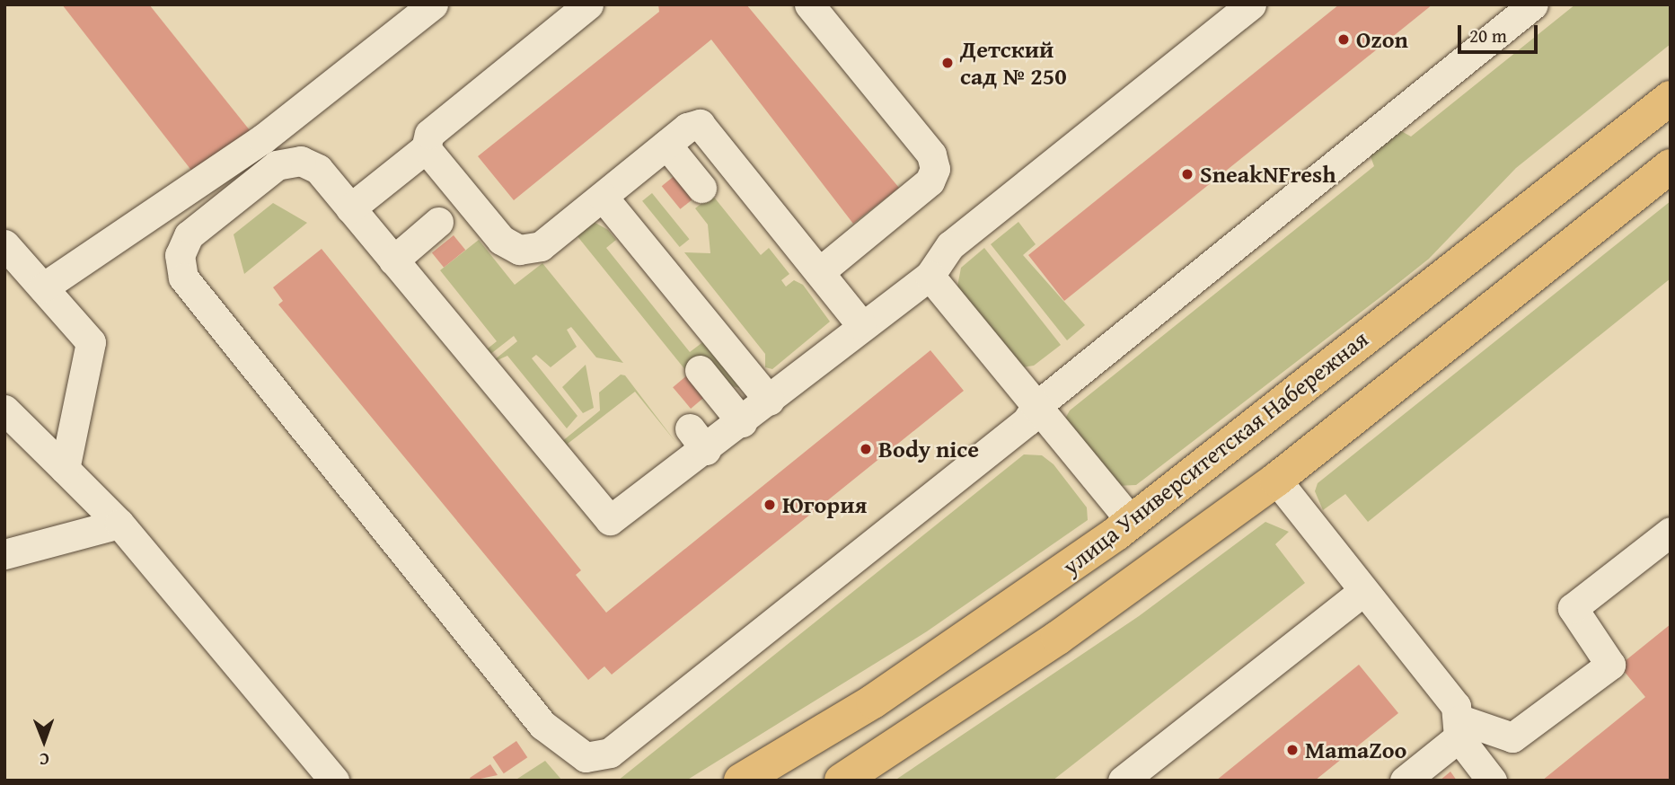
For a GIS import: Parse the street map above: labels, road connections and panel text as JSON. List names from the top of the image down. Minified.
{"streets":{"main road":["улица Университетская Набережная"]},"places":["Ozon","Детский сад № 250","SneakNFresh","Body nice","Югория","MamaZoo"],"scale_bar":"20 m","north":"bottom"}
